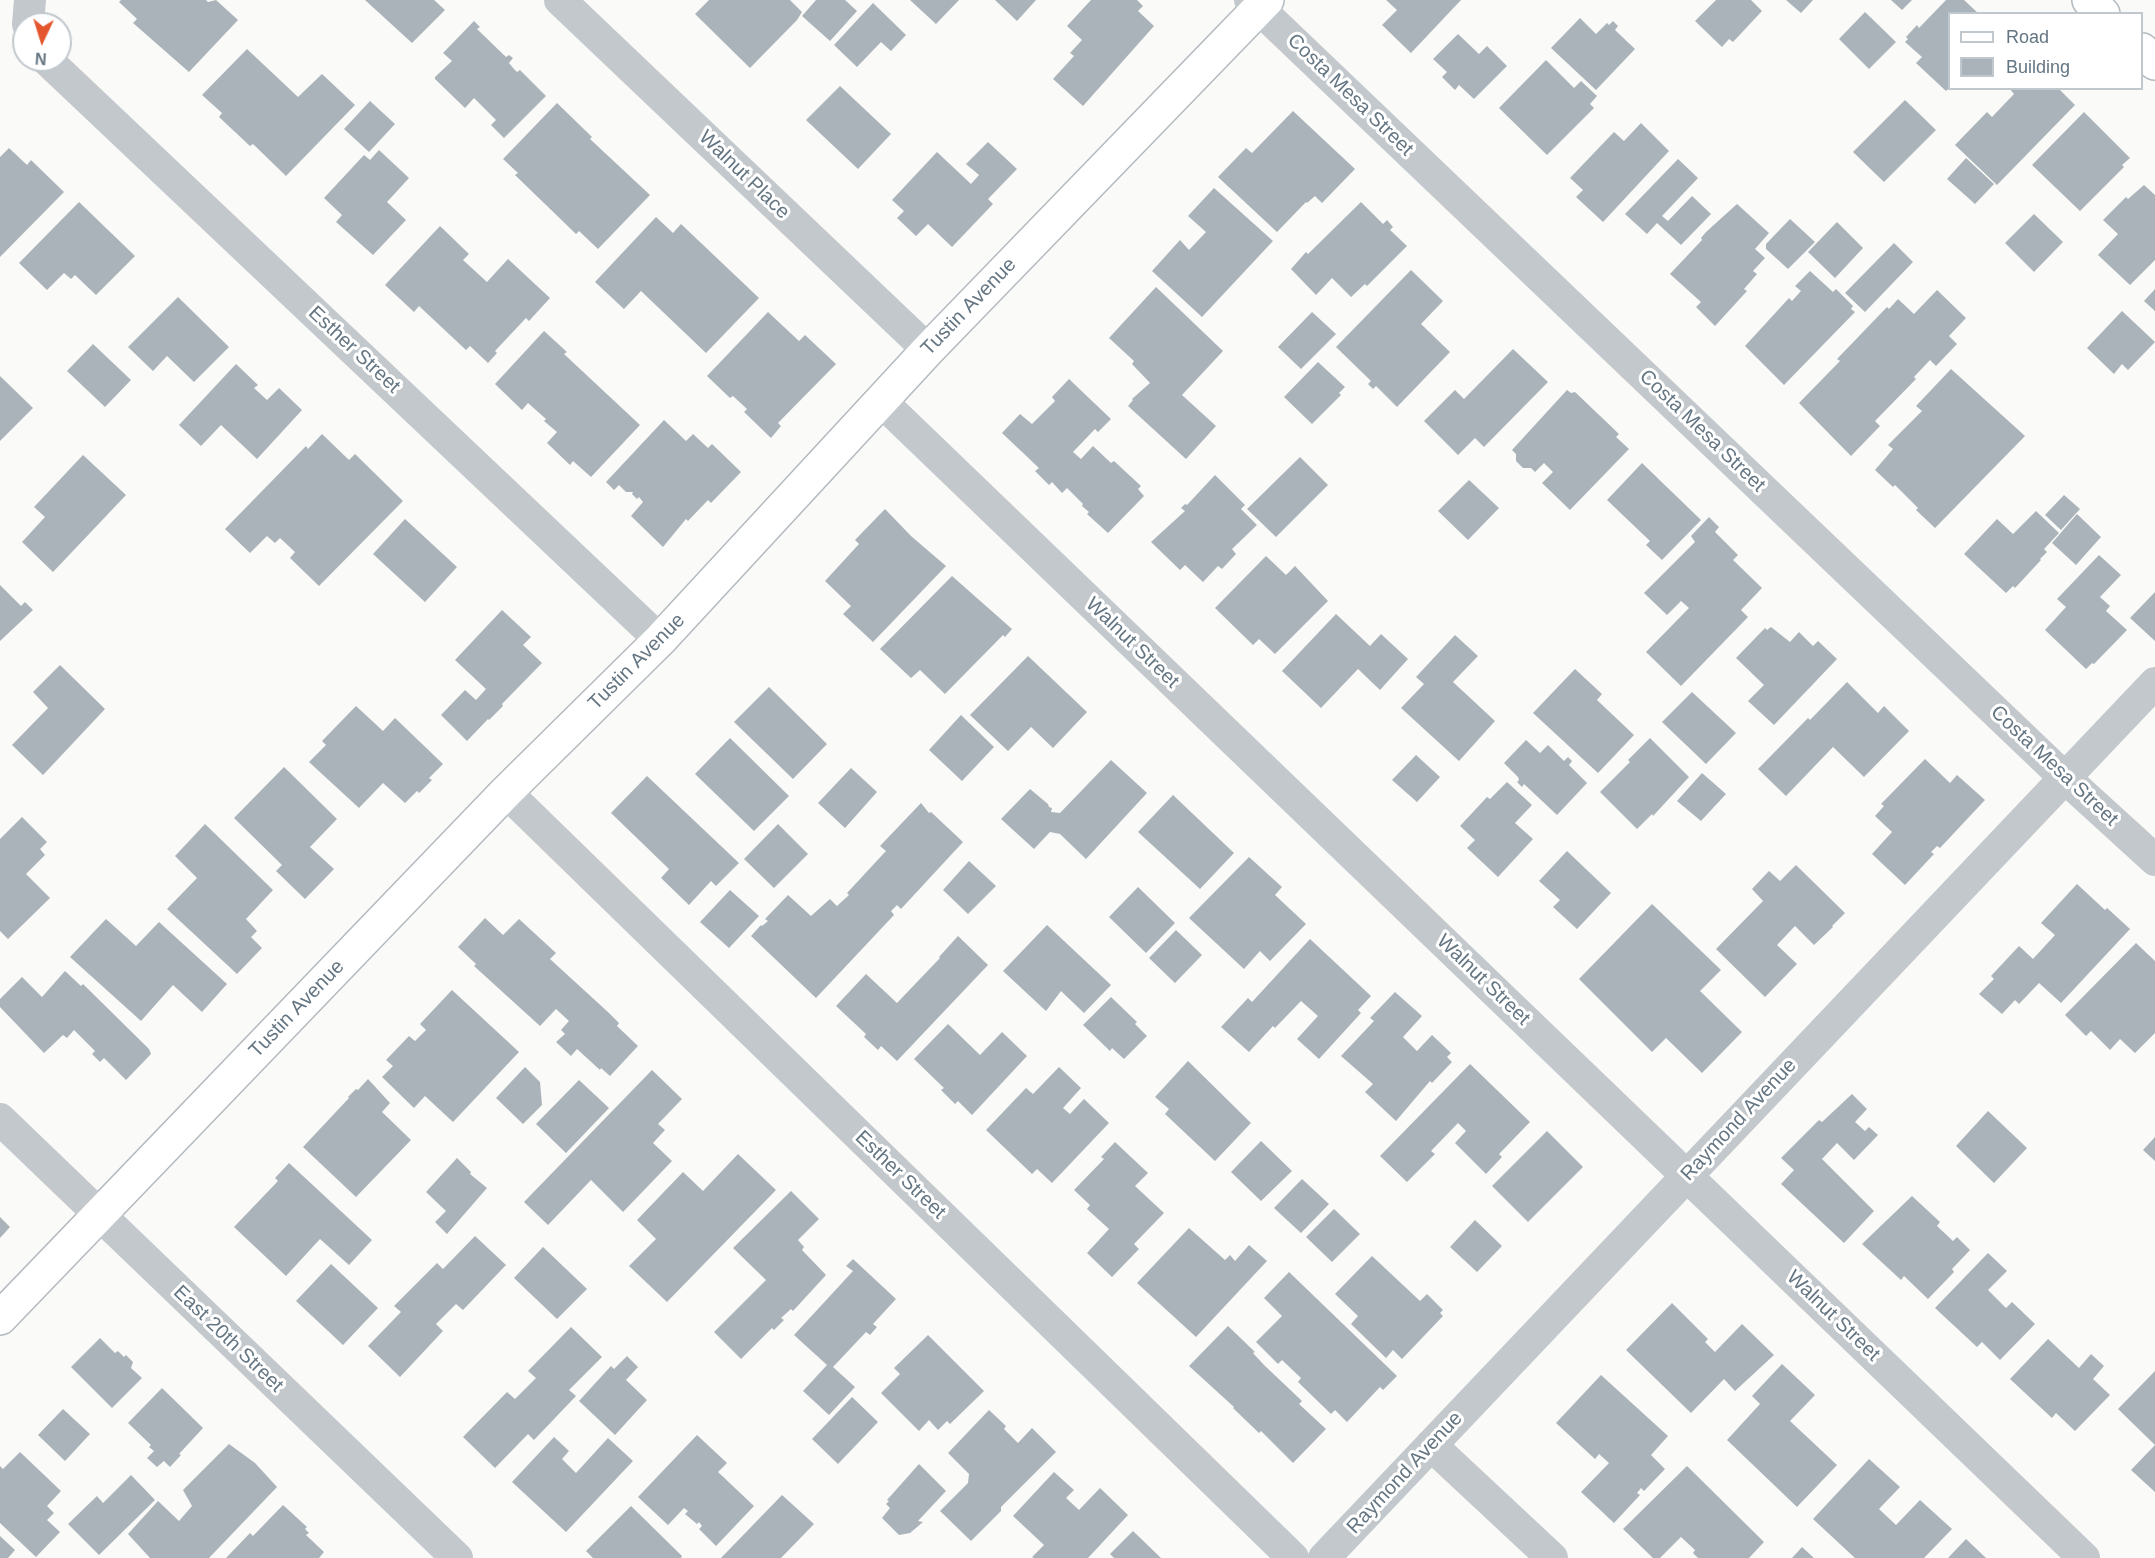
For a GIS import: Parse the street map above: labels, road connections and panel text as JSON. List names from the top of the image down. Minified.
{"streets":{"street":["Costa Mesa Street","Walnut Place","Tustin Avenue","Esther Street","Walnut Street","Raymond Avenue","East 20th Street"]},"crossings":[["Costa Mesa Street","Tustin Avenue"],["Costa Mesa Street","Raymond Avenue"],["Walnut Place","Tustin Avenue"],["Tustin Avenue","Esther Street"],["Tustin Avenue","Walnut Street"],["Tustin Avenue","East 20th Street"],["Walnut Street","Raymond Avenue"]],"legend":["Road","Building"],"north":"bottom"}
